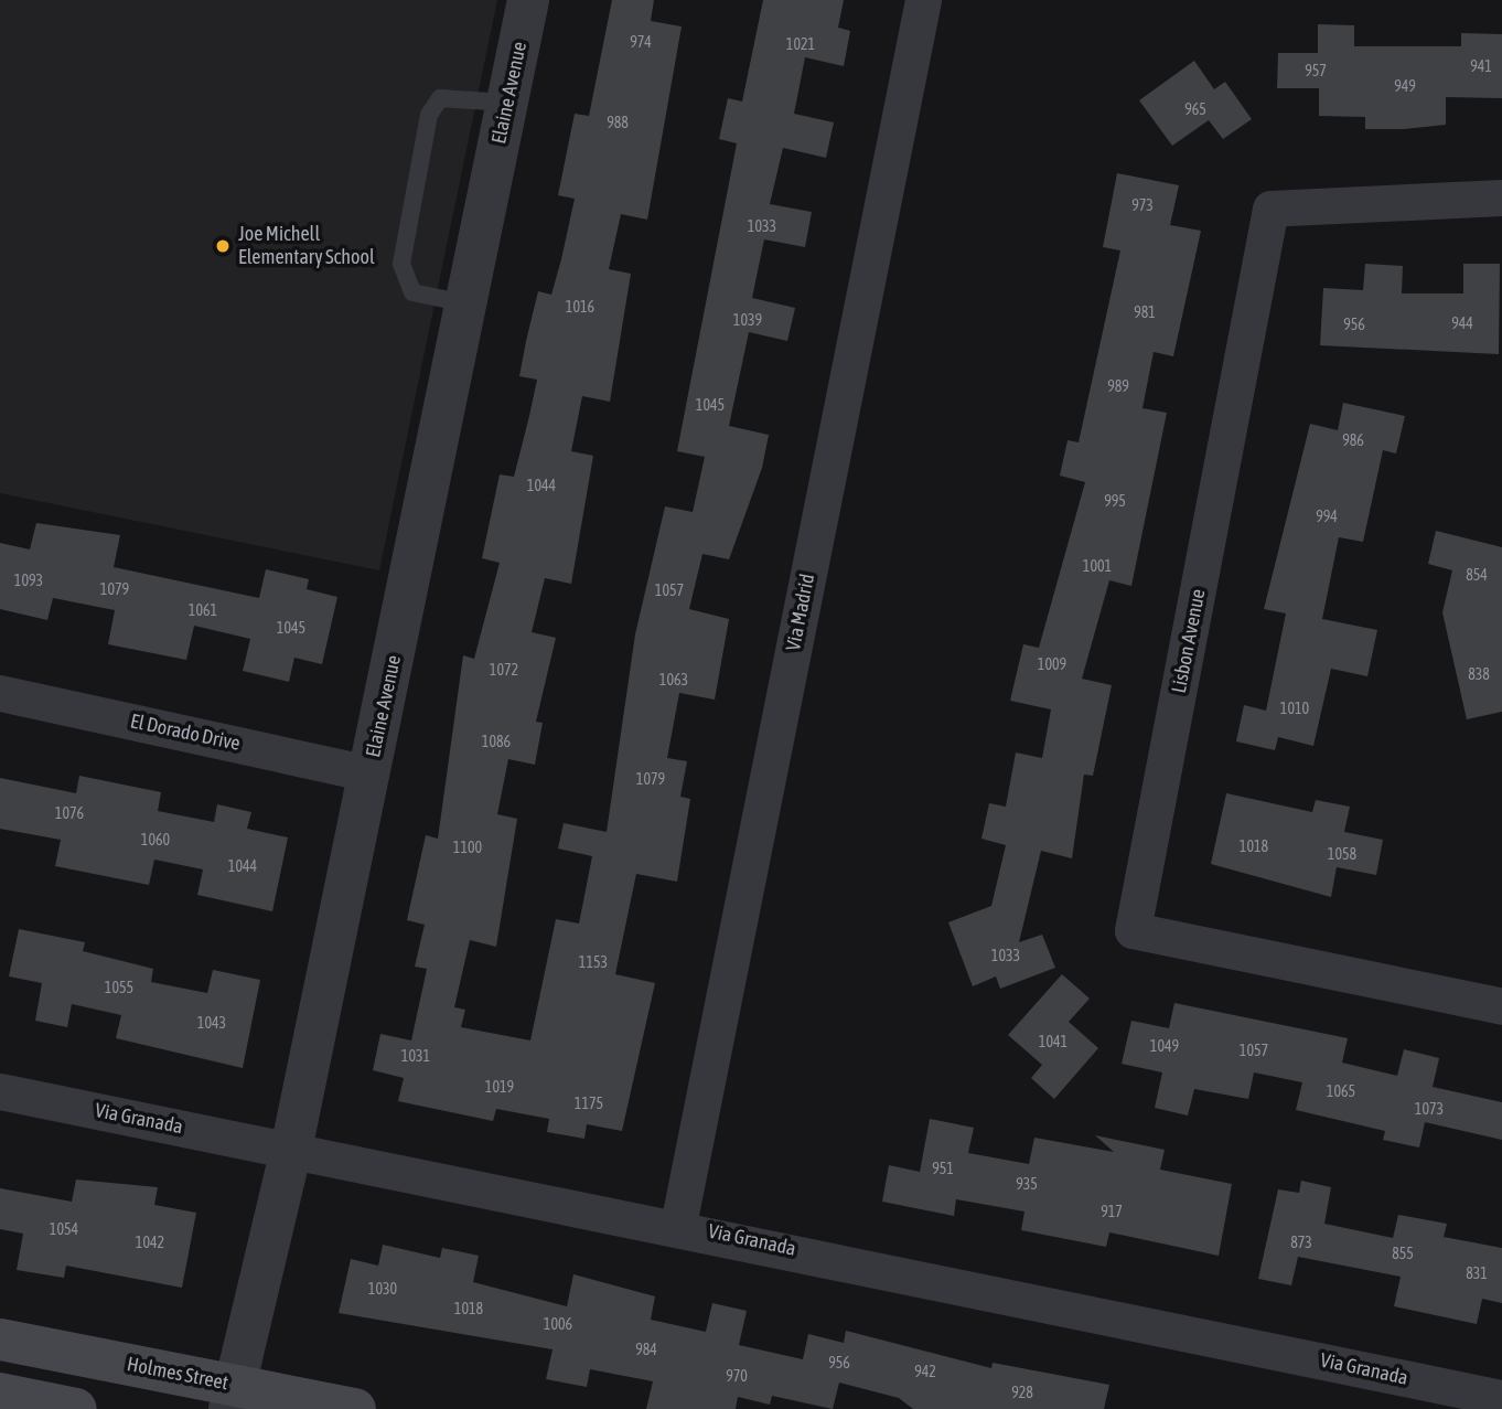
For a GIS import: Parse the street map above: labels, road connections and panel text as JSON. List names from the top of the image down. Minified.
{"streets":{"main road":["Holmes Street"],"street":["Elaine Avenue","Via Madrid","Lisbon Avenue","El Dorado Drive","Via Granada"]},"crossings":[["Elaine Avenue","El Dorado Drive"],["Elaine Avenue","Via Granada"],["Elaine Avenue","Holmes Street"],["Via Madrid","Via Granada"]],"places":["Joe Michell Elementary School"],"house_numbers":["974","1021","941","957","949","965","988","973","1033","1016","981","1039","944","956","989","1045","986","1044","995","994","1001","854","1093","1079","1057","1061","1045","1009","1072","838","1063","1010","1086","1079","1076","1060","1018","1100","1058","1044","1033","1153","1055","1043","1041","1049","1057","1031","1019","1065","1175","1073","951","935","917","1054","1042","873","855","831","1030","1018","1006","984","956","942","970","928"]}
